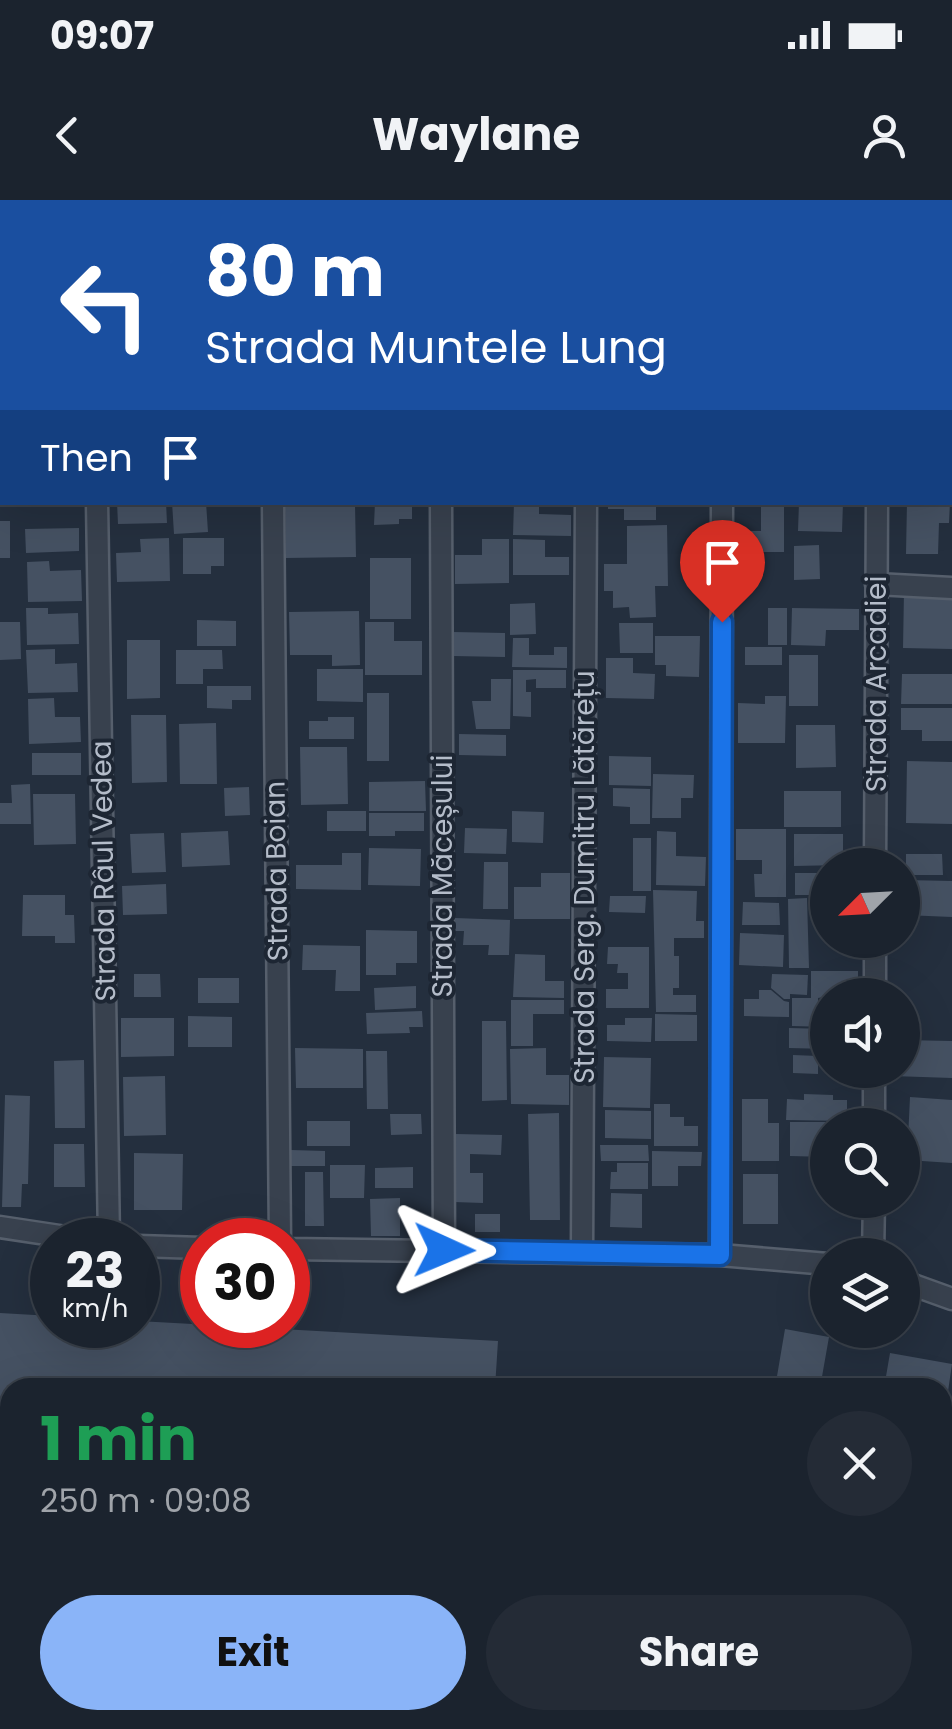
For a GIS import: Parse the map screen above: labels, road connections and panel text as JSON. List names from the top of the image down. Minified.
{"streets":{"street":["Strada Arcadiei","Strada Râul Vedea","Strada Boian","Strada Măceșului","Strada Serg. Dumitru Lătărețu"]},"north":"bottom left","page":{"status":"09:07","header":"Waylane","turn":["80 m","Strada Muntele Lung"],"then":"Then","speed":"23 km/h","limit":"30","heading":["1 min","250 m · 09:08"],"buttons":["Exit","Share"]}}
